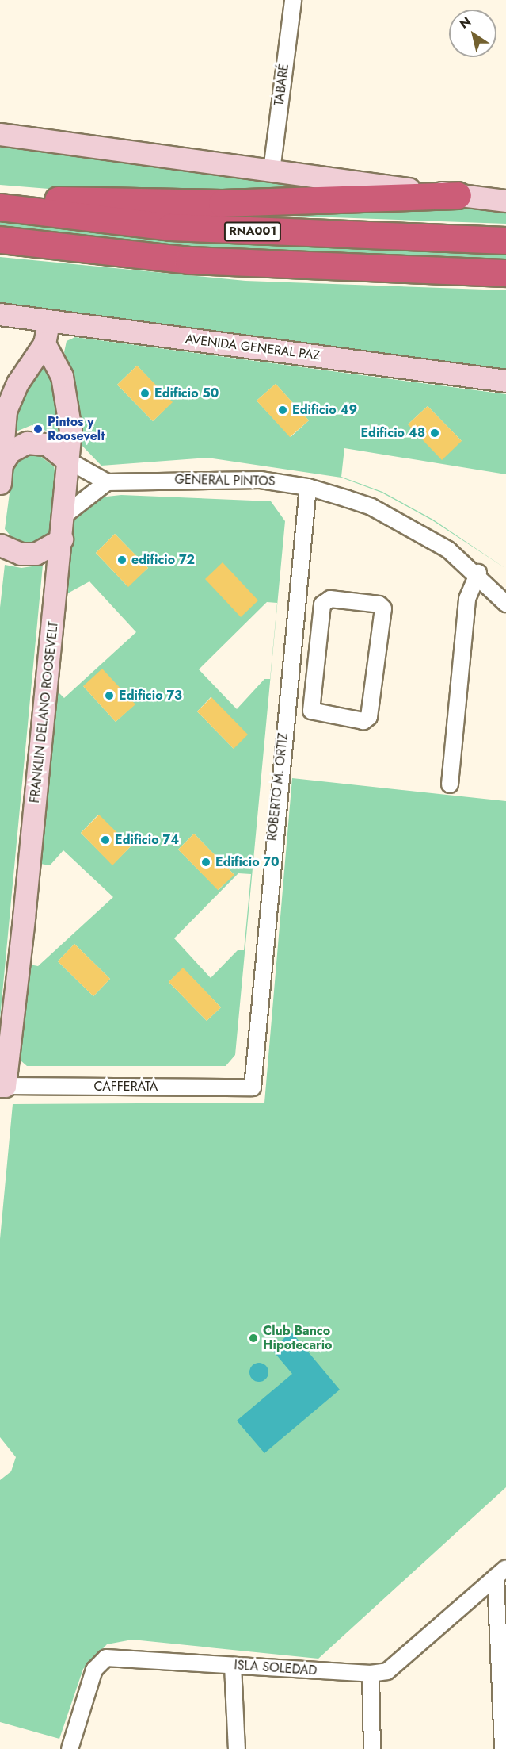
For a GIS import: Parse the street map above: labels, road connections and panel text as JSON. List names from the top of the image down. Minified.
{"streets":{"highway":["RNA001"],"street":["TABARÉ","AVENIDA GENERAL PAZ","GENERAL PINTOS","FRANKLIN DELANO ROOSEVELT","ROBERTO M. ORTIZ","CAFFERATA","ISLA SOLEDAD"]},"crossings":[["GENERAL PINTOS","ROBERTO M. ORTIZ"],["FRANKLIN DELANO ROOSEVELT","CAFFERATA"],["ROBERTO M. ORTIZ","CAFFERATA"]],"places":["Edificio 50","Edificio 49","Pintos y Roosevelt","Edificio 48","edificio 72","Edificio 73","Edificio 74","Edificio 70","Club Banco Hipotecario"],"north":"top left"}
